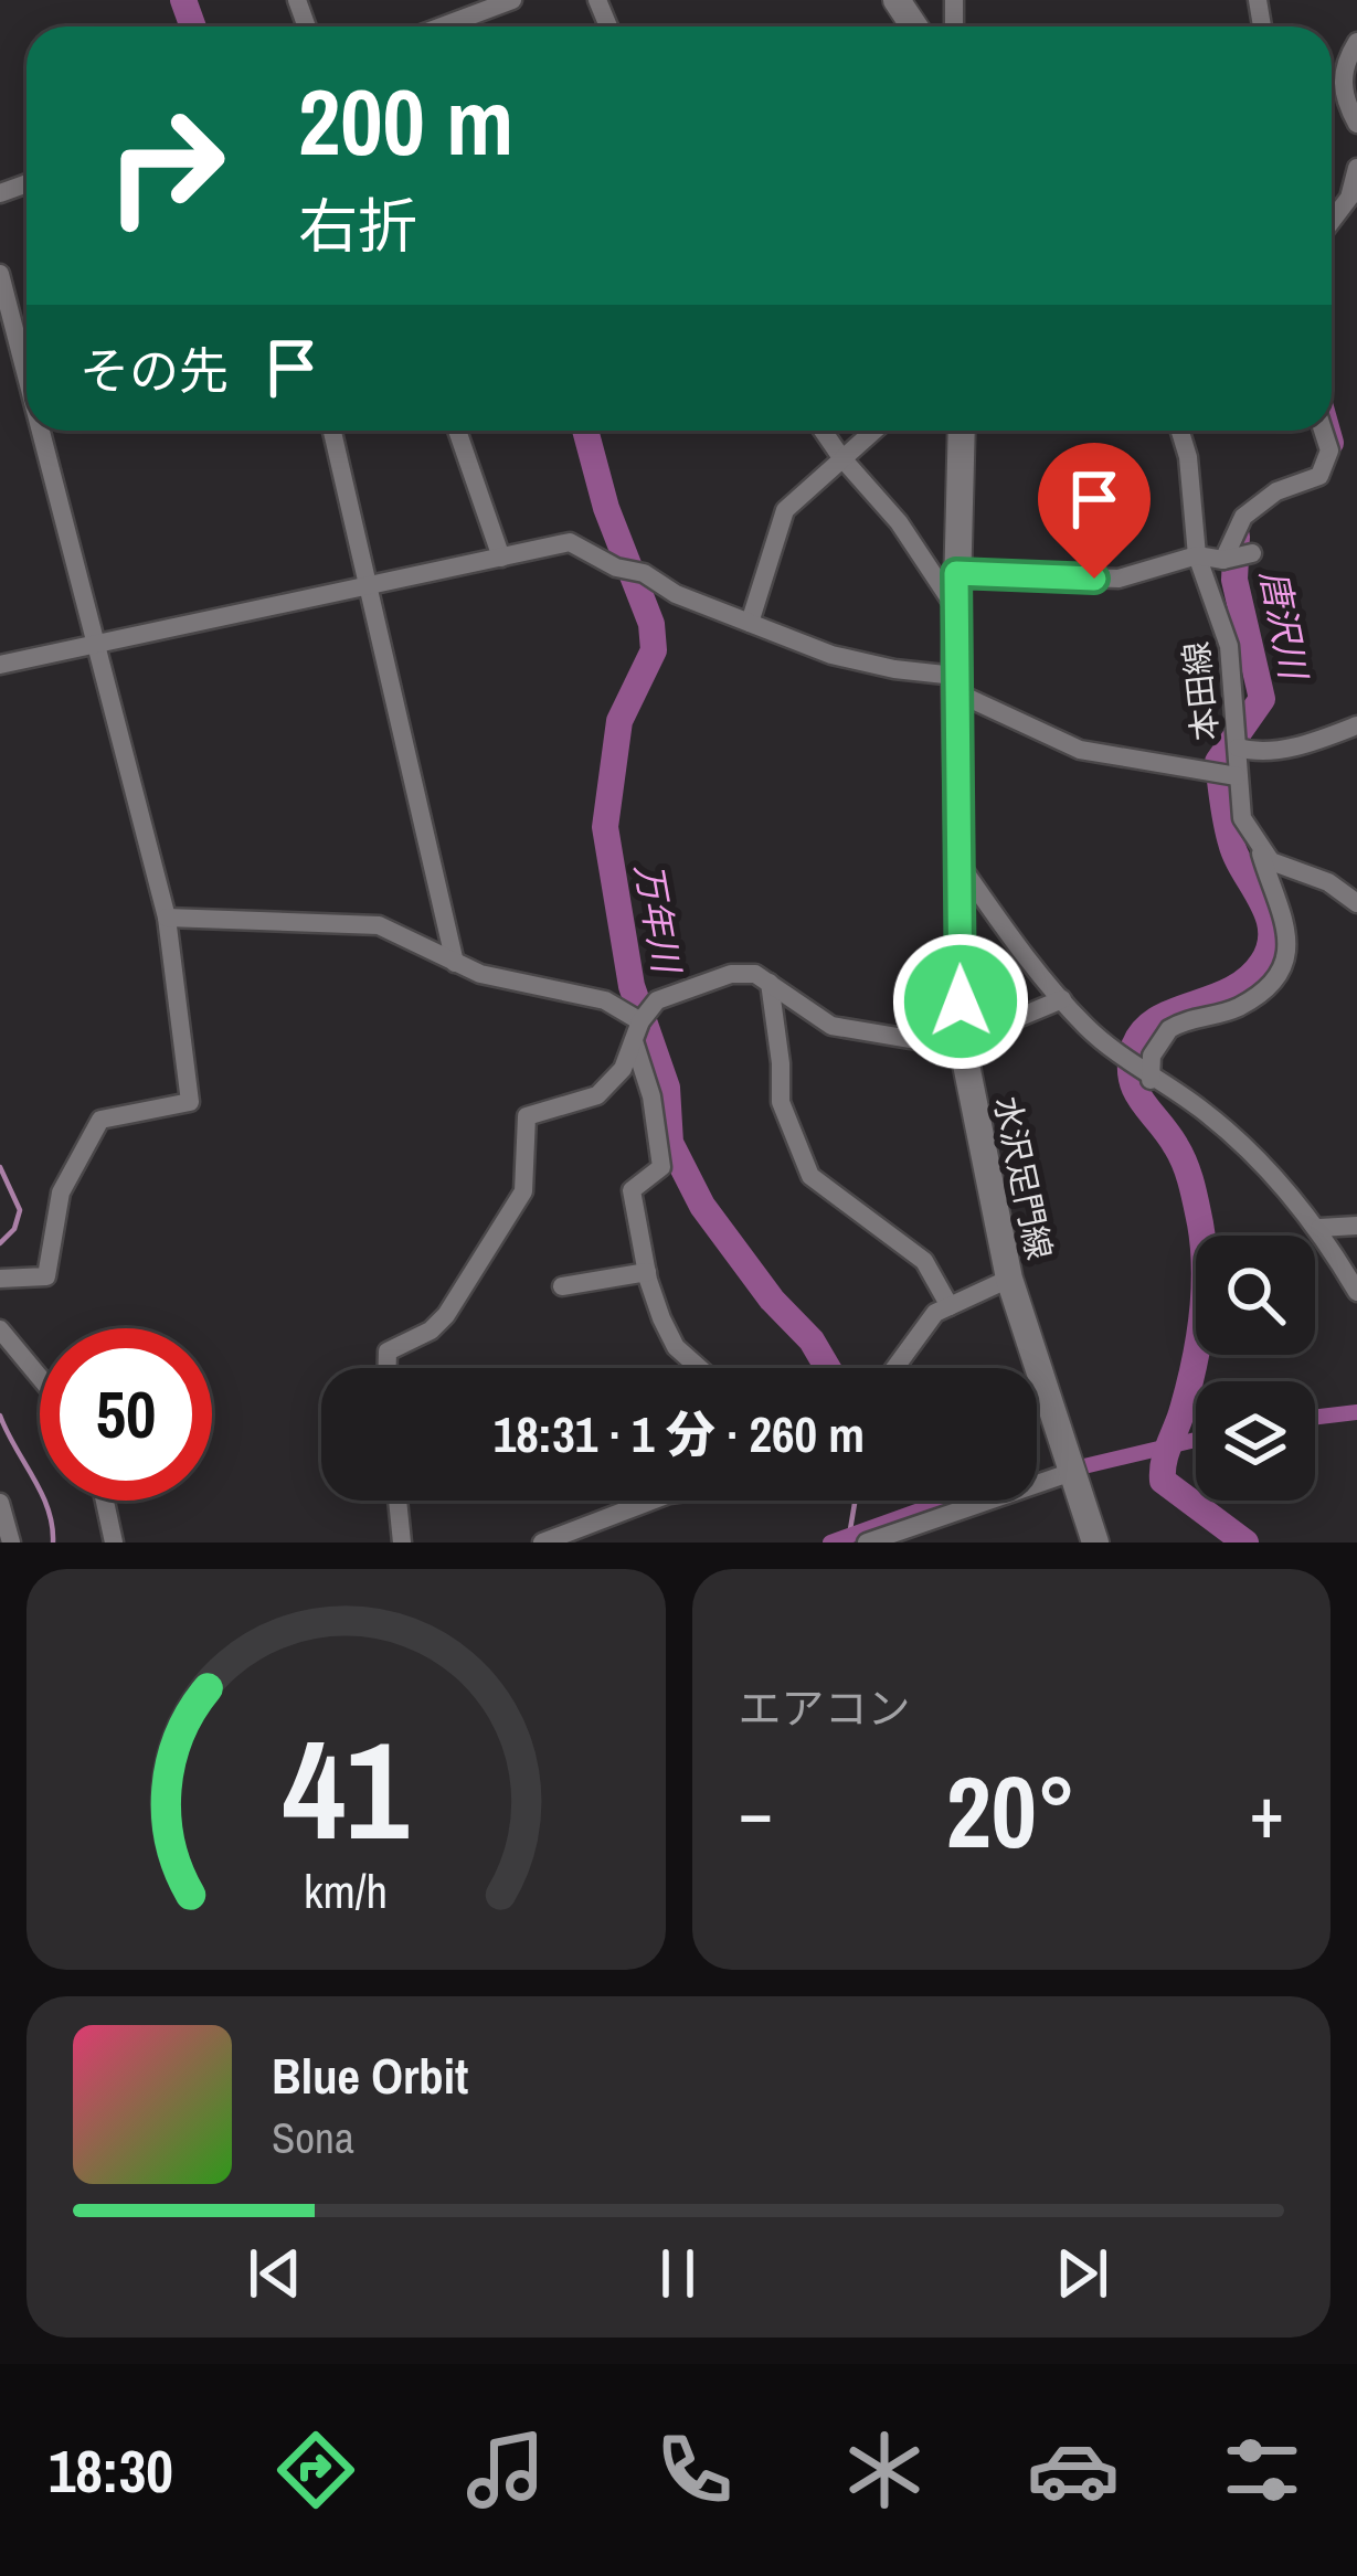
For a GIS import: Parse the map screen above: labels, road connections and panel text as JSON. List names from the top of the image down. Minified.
{"streets":{"main road":["水沢足門線"],"street":["本田線"]},"water":["唐沢川","万年川"],"page":{"turn":["200 m","右折"],"then":"その先","limit":"50","trip":"18:31 · 1 分 · 260 m","tile":"エアコン","heat":["−","20°","+"],"song":["Blue Orbit","Sona"],"tabs":"18:30","gauge":["41","km/h"]}}
